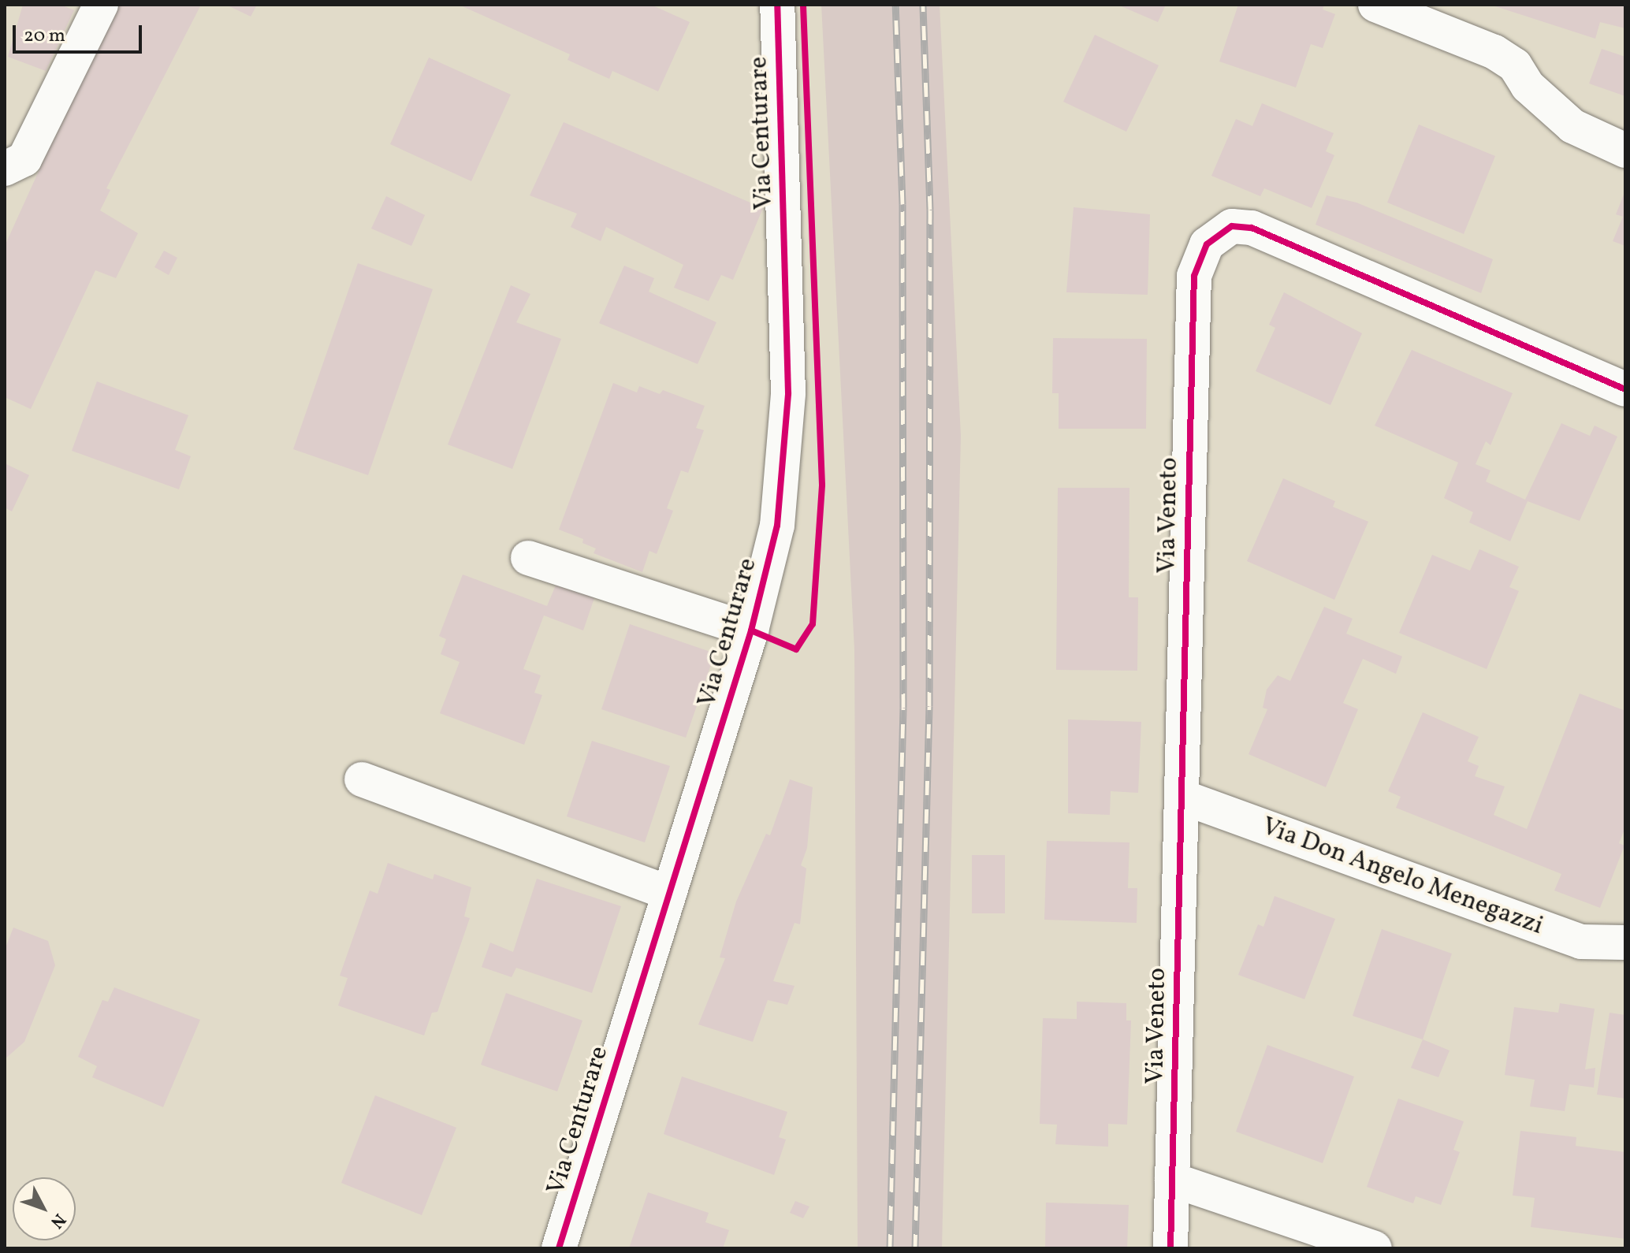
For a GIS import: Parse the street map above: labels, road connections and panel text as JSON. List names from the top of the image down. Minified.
{"streets":{"street":["Via Centurare","Via Veneto","Via Don Angelo Menegazzi"]},"crossings":[["Via Veneto","Via Don Angelo Menegazzi"]],"scale_bar":"20 m","north":"bottom right"}
